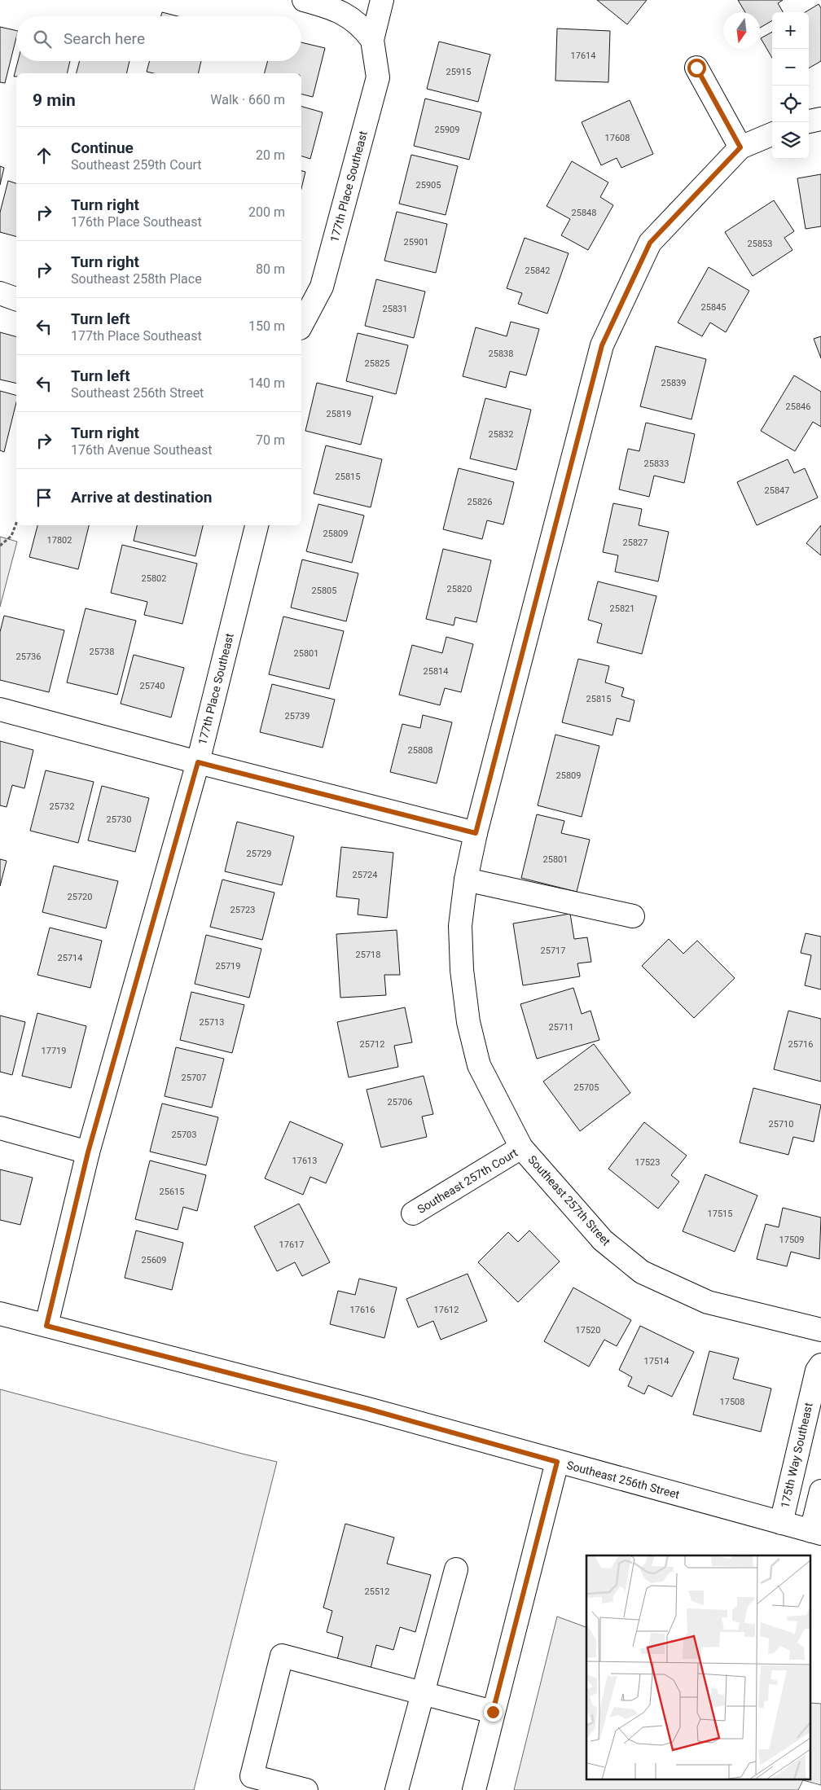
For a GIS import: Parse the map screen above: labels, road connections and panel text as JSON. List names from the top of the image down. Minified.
{"streets":{"street":["177th Place Southeast","Southeast 257th Court","Southeast 257th Street","175th Way Southeast","Southeast 256th Street"]},"crossings":[["177th Place Southeast","Southeast 256th Street"],["Southeast 257th Court","Southeast 257th Street"],["175th Way Southeast","Southeast 256th Street"]],"house_numbers":["17614","25915","25909","17608","25905","25848","25901","25853","25842","25845","25831","25838","25825","25839","25846","25819","25832","25833","25815","25847","25826","25809","17802","25827","25802","25820","25805","25821","25738","25801","25736","25814","25740","25815","25739","25808","25809","25732","25730","25729","25801","25724","25720","25723","25717","25718","25714","25719","25713","25711","25712","25716","17719","25707","25705","25706","25710","25703","17613","17523","25615","17515","17509","17617","25609","17616","17612","17520","17514","17508","25512"],"north":"bottom","page":{"map_buttons":["+","−"],"search":"Search here","heading":["9 min","Walk · 660 m"],"list":[["Continue","Southeast 259th Court","20 m"],["Turn right","176th Place Southeast","200 m"],["Turn right","Southeast 258th Place","80 m"],["Turn left","177th Place Southeast","150 m"],["Turn left","Southeast 256th Street","140 m"],["Turn right","176th Avenue Southeast","70 m"],"Arrive at destination"]}}
